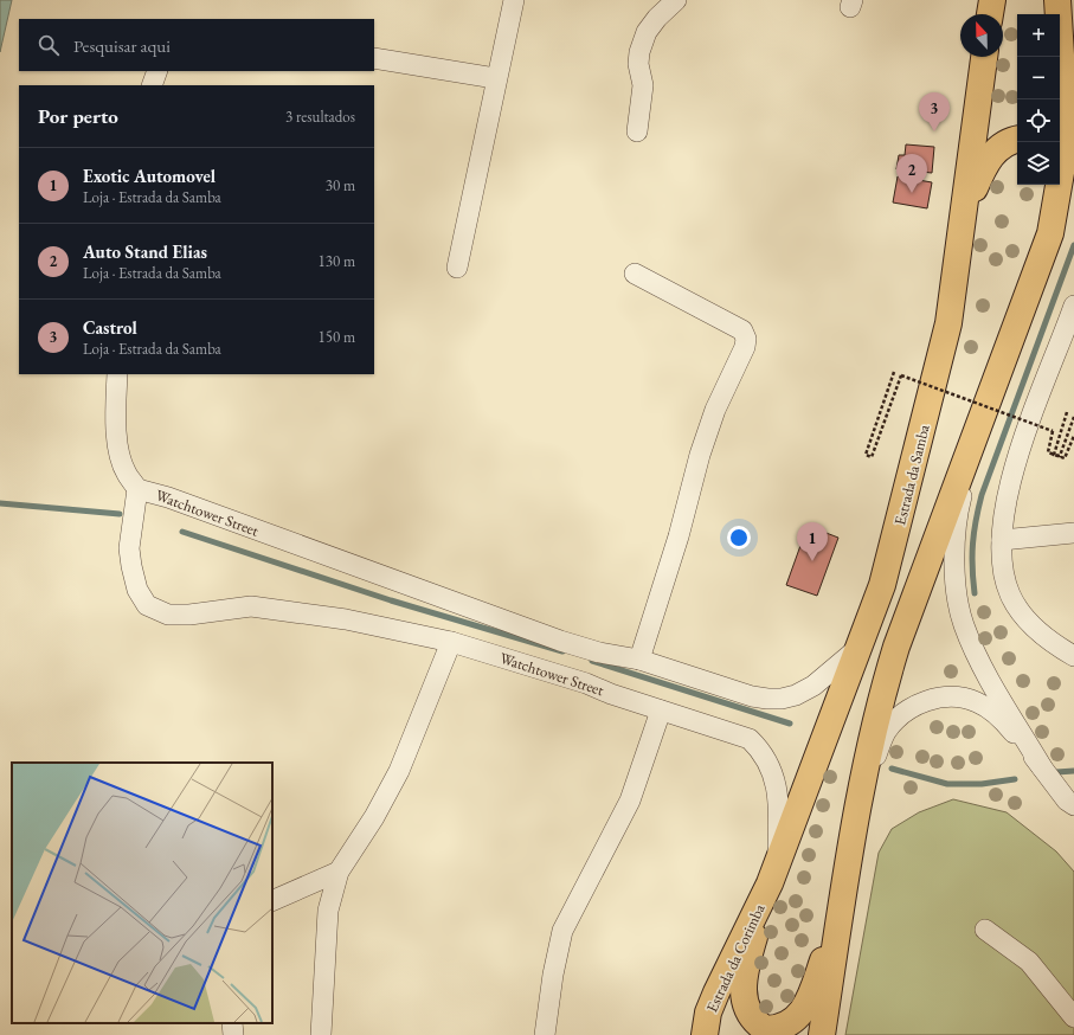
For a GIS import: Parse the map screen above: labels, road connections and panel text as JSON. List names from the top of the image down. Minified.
{"streets":{"main road":["Estrada da Samba","Estrada da Corimba"],"street":["Watchtower Street"]},"crossings":[["Estrada da Samba","Watchtower Street"],["Estrada da Samba","Estrada da Corimba"],["Watchtower Street","Estrada da Corimba"]],"north":"top","page":{"map_buttons":["+","−"],"search":"Pesquisar aqui","heading":["Por perto","3 resultados"],"pins":["3","2","1"],"list":[{"mark":"1","name":"Exotic Automovel","note":"Loja · Estrada da Samba","value":"30 m"},{"mark":"2","name":"Auto Stand Elias","note":"Loja · Estrada da Samba","value":"130 m"},{"mark":"3","name":"Castrol","note":"Loja · Estrada da Samba","value":"150 m"}]}}
